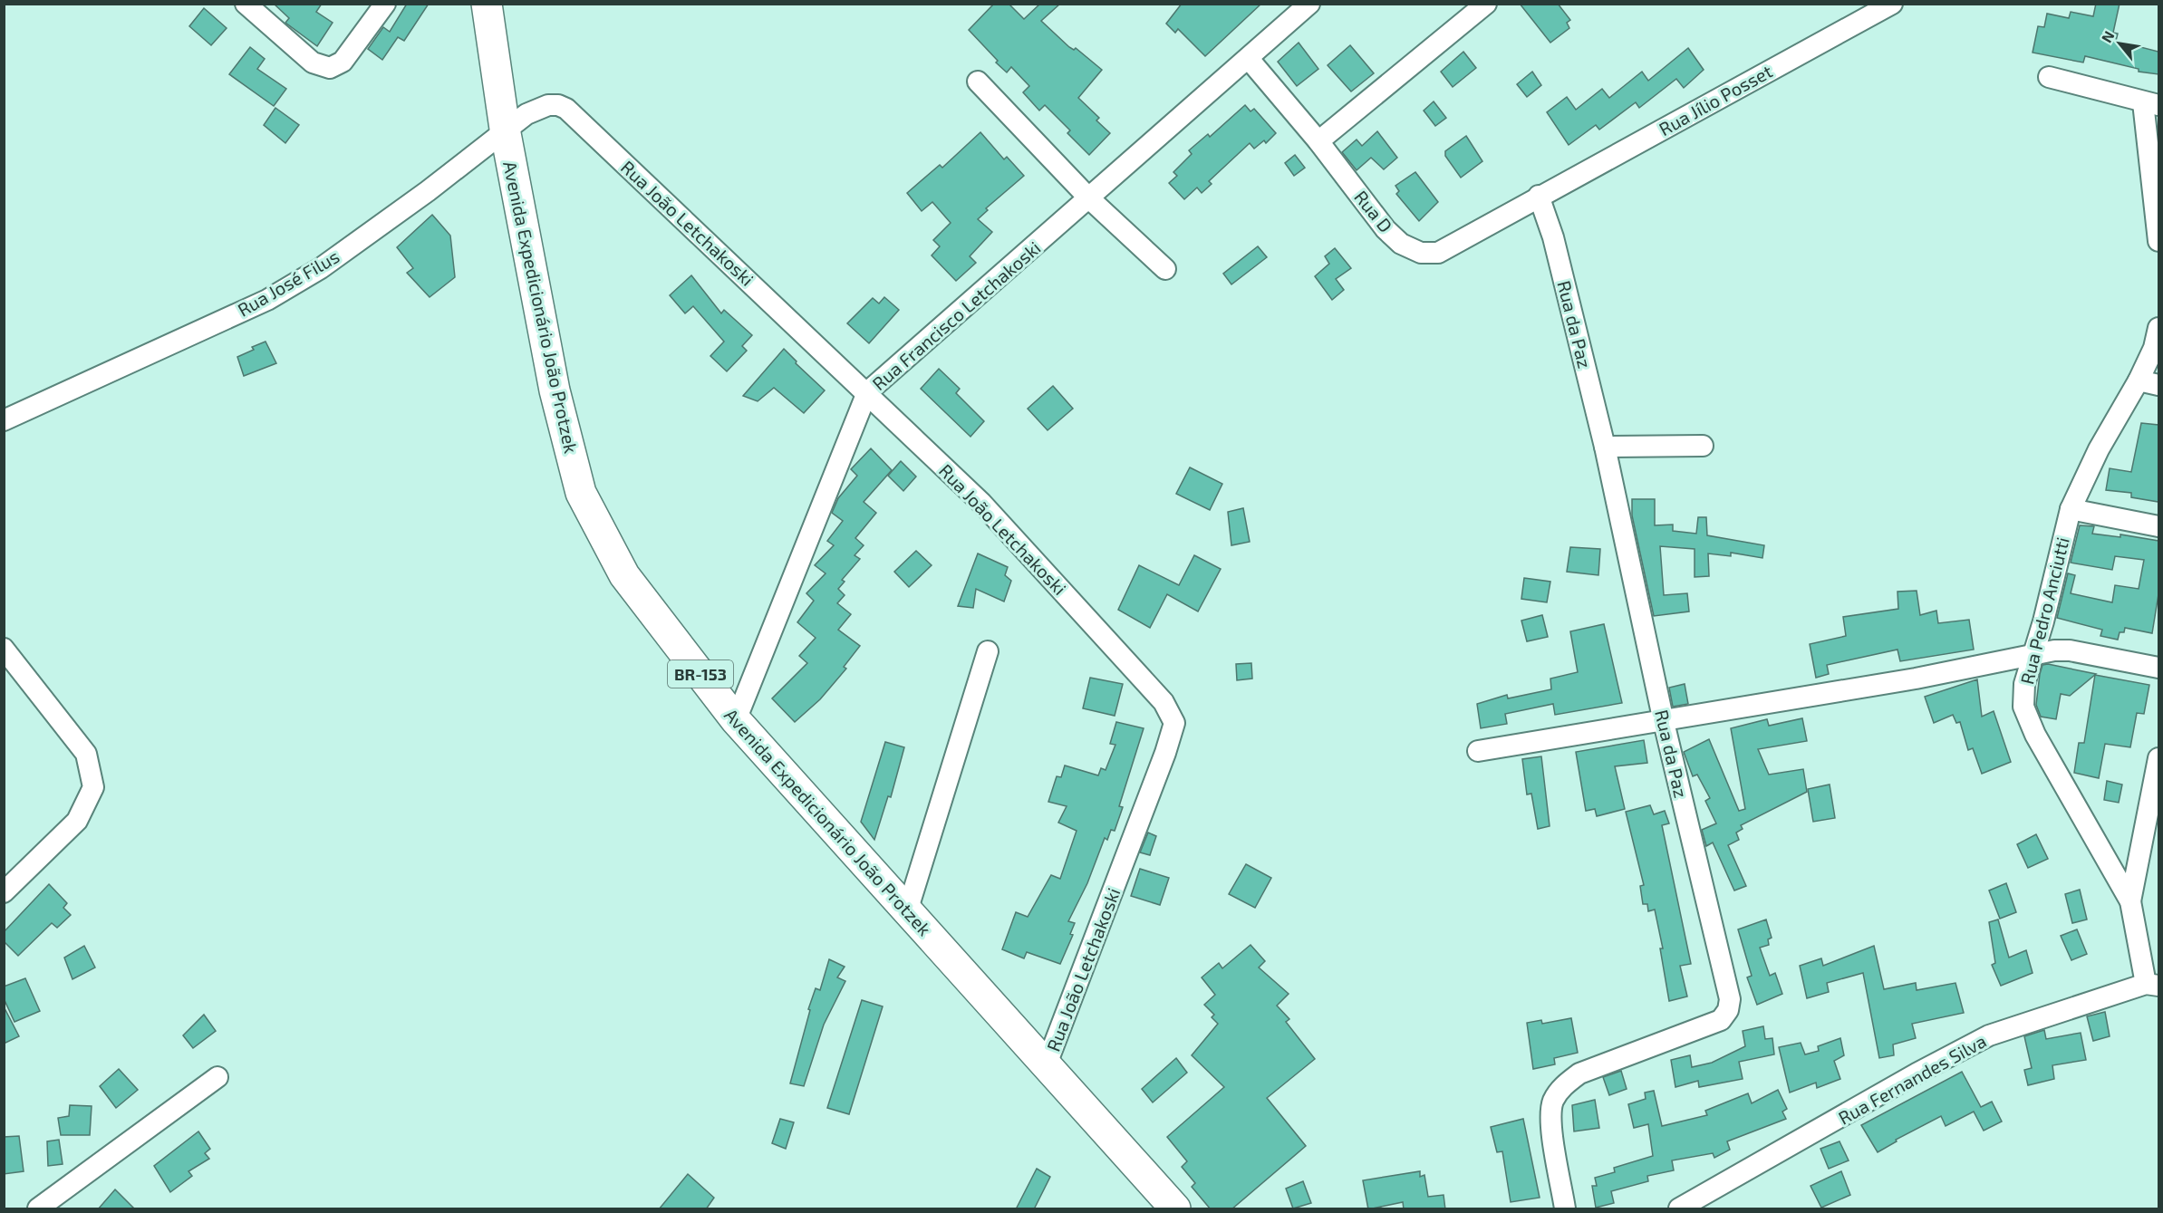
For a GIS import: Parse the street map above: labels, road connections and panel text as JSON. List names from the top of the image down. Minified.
{"streets":{"highway":["Avenida Expedicionário João Protzek","BR-153"],"street":["Rua Jílio Posset","Rua D","Rua João Letchakoski","Rua José Filus","Rua Francisco Letchakoski","Rua da Paz","Rua Pedro Anciutti","Rua Fernandes Silva"]},"crossings":[["Rua Jílio Posset","Rua D"],["Rua Jílio Posset","Rua da Paz"],["Rua D","Rua Francisco Letchakoski"],["Rua D","Rua da Paz"],["Rua João Letchakoski","Rua José Filus"],["Rua João Letchakoski","Avenida Expedicionário João Protzek"],["Rua João Letchakoski","Rua Francisco Letchakoski"],["Rua José Filus","Avenida Expedicionário João Protzek"],["Avenida Expedicionário João Protzek","Rua Francisco Letchakoski"],["Rua Pedro Anciutti","Rua Fernandes Silva"]],"north":"top left"}
